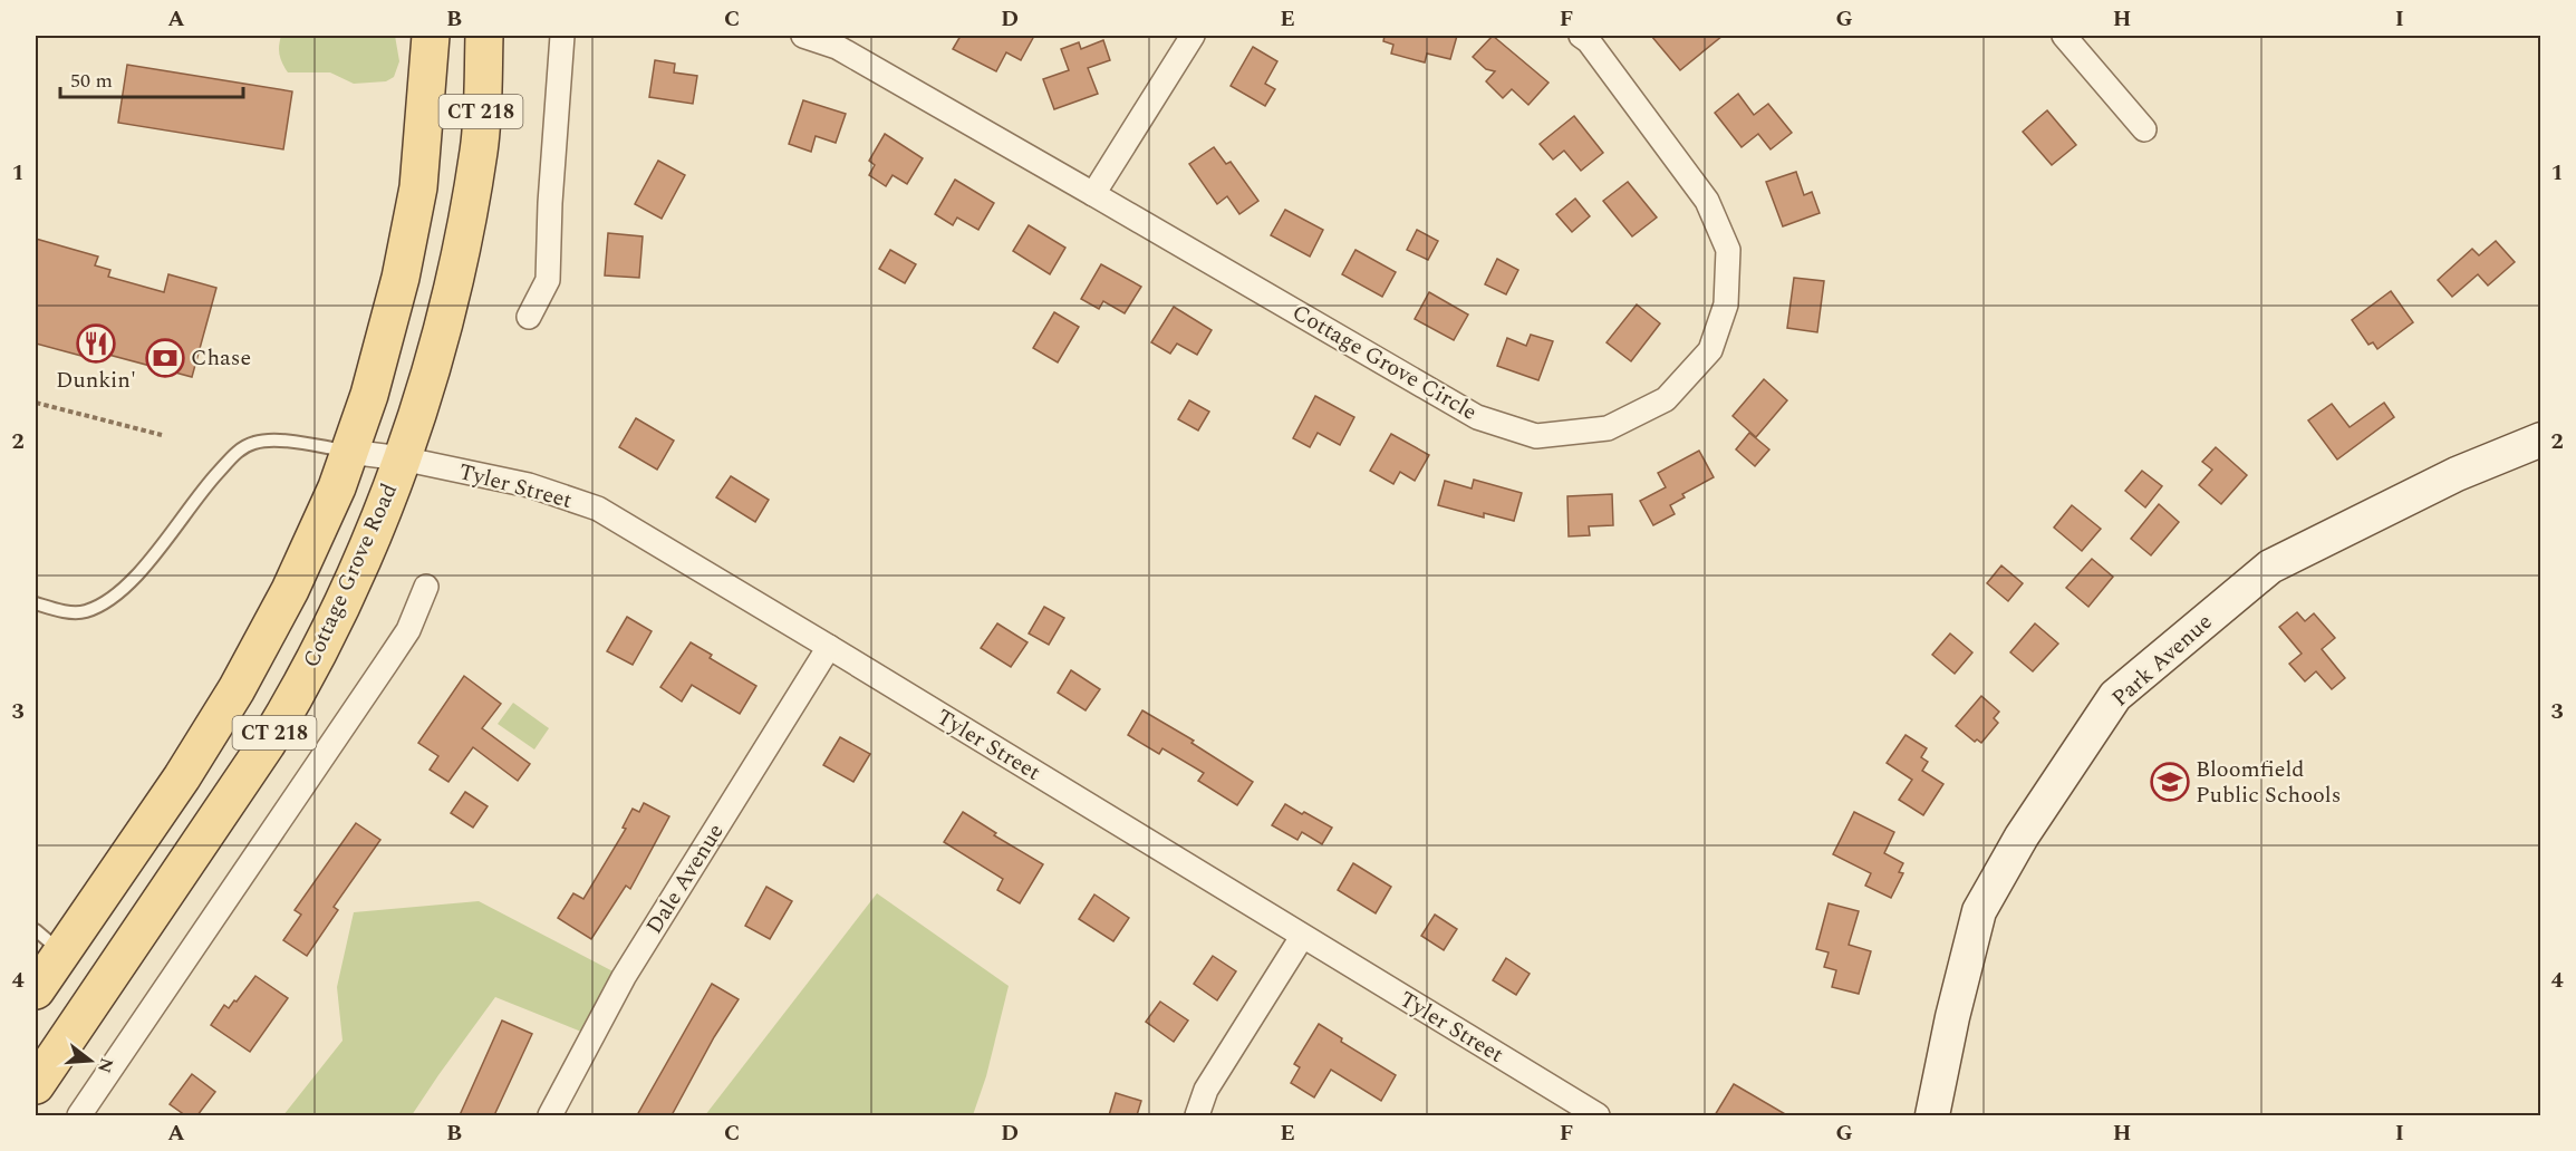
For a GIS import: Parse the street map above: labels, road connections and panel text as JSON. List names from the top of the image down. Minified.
{"streets":{"main road":["CT 218","Cottage Grove Road","Park Avenue"],"street":["Cottage Grove Circle","Tyler Street","Dale Avenue"]},"crossings":[["CT 218","Tyler Street"],["Tyler Street","Cottage Grove Road"],["Tyler Street","Dale Avenue"]],"places":{"restaurant":["Dunkin'"],"bank":["Chase"],"school or university":["Bloomfield Public Schools"]},"scale_bar":"50 m","north":"right","grid":{"columns":["A","B","C","D","E","F","G","H","I"],"rows":["1","2","3","4"]}}
